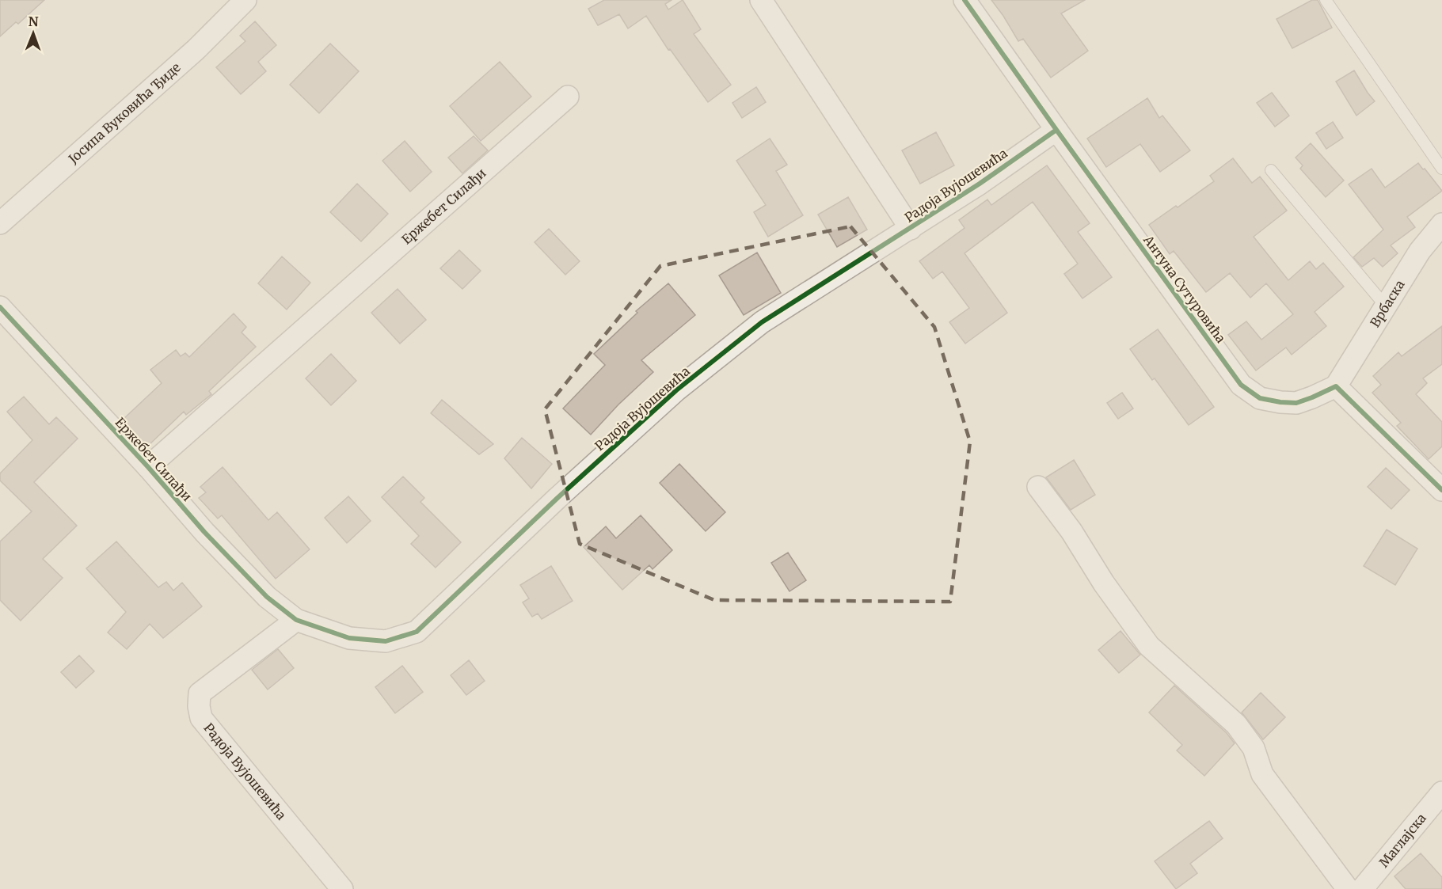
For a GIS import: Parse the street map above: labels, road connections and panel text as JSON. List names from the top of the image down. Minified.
{"streets":{"street":["Јосипа Вуковића Ђиде","Радоја Вујошевића","Ержебет Силађи","Антуна Сутуровића","Врбаска","Маглајска"]},"crossings":[["Радоја Вујошевића","Ержебет Силађи"],["Радоја Вујошевића","Антуна Сутуровића"],["Антуна Сутуровића","Врбаска"]],"north":"top"}
